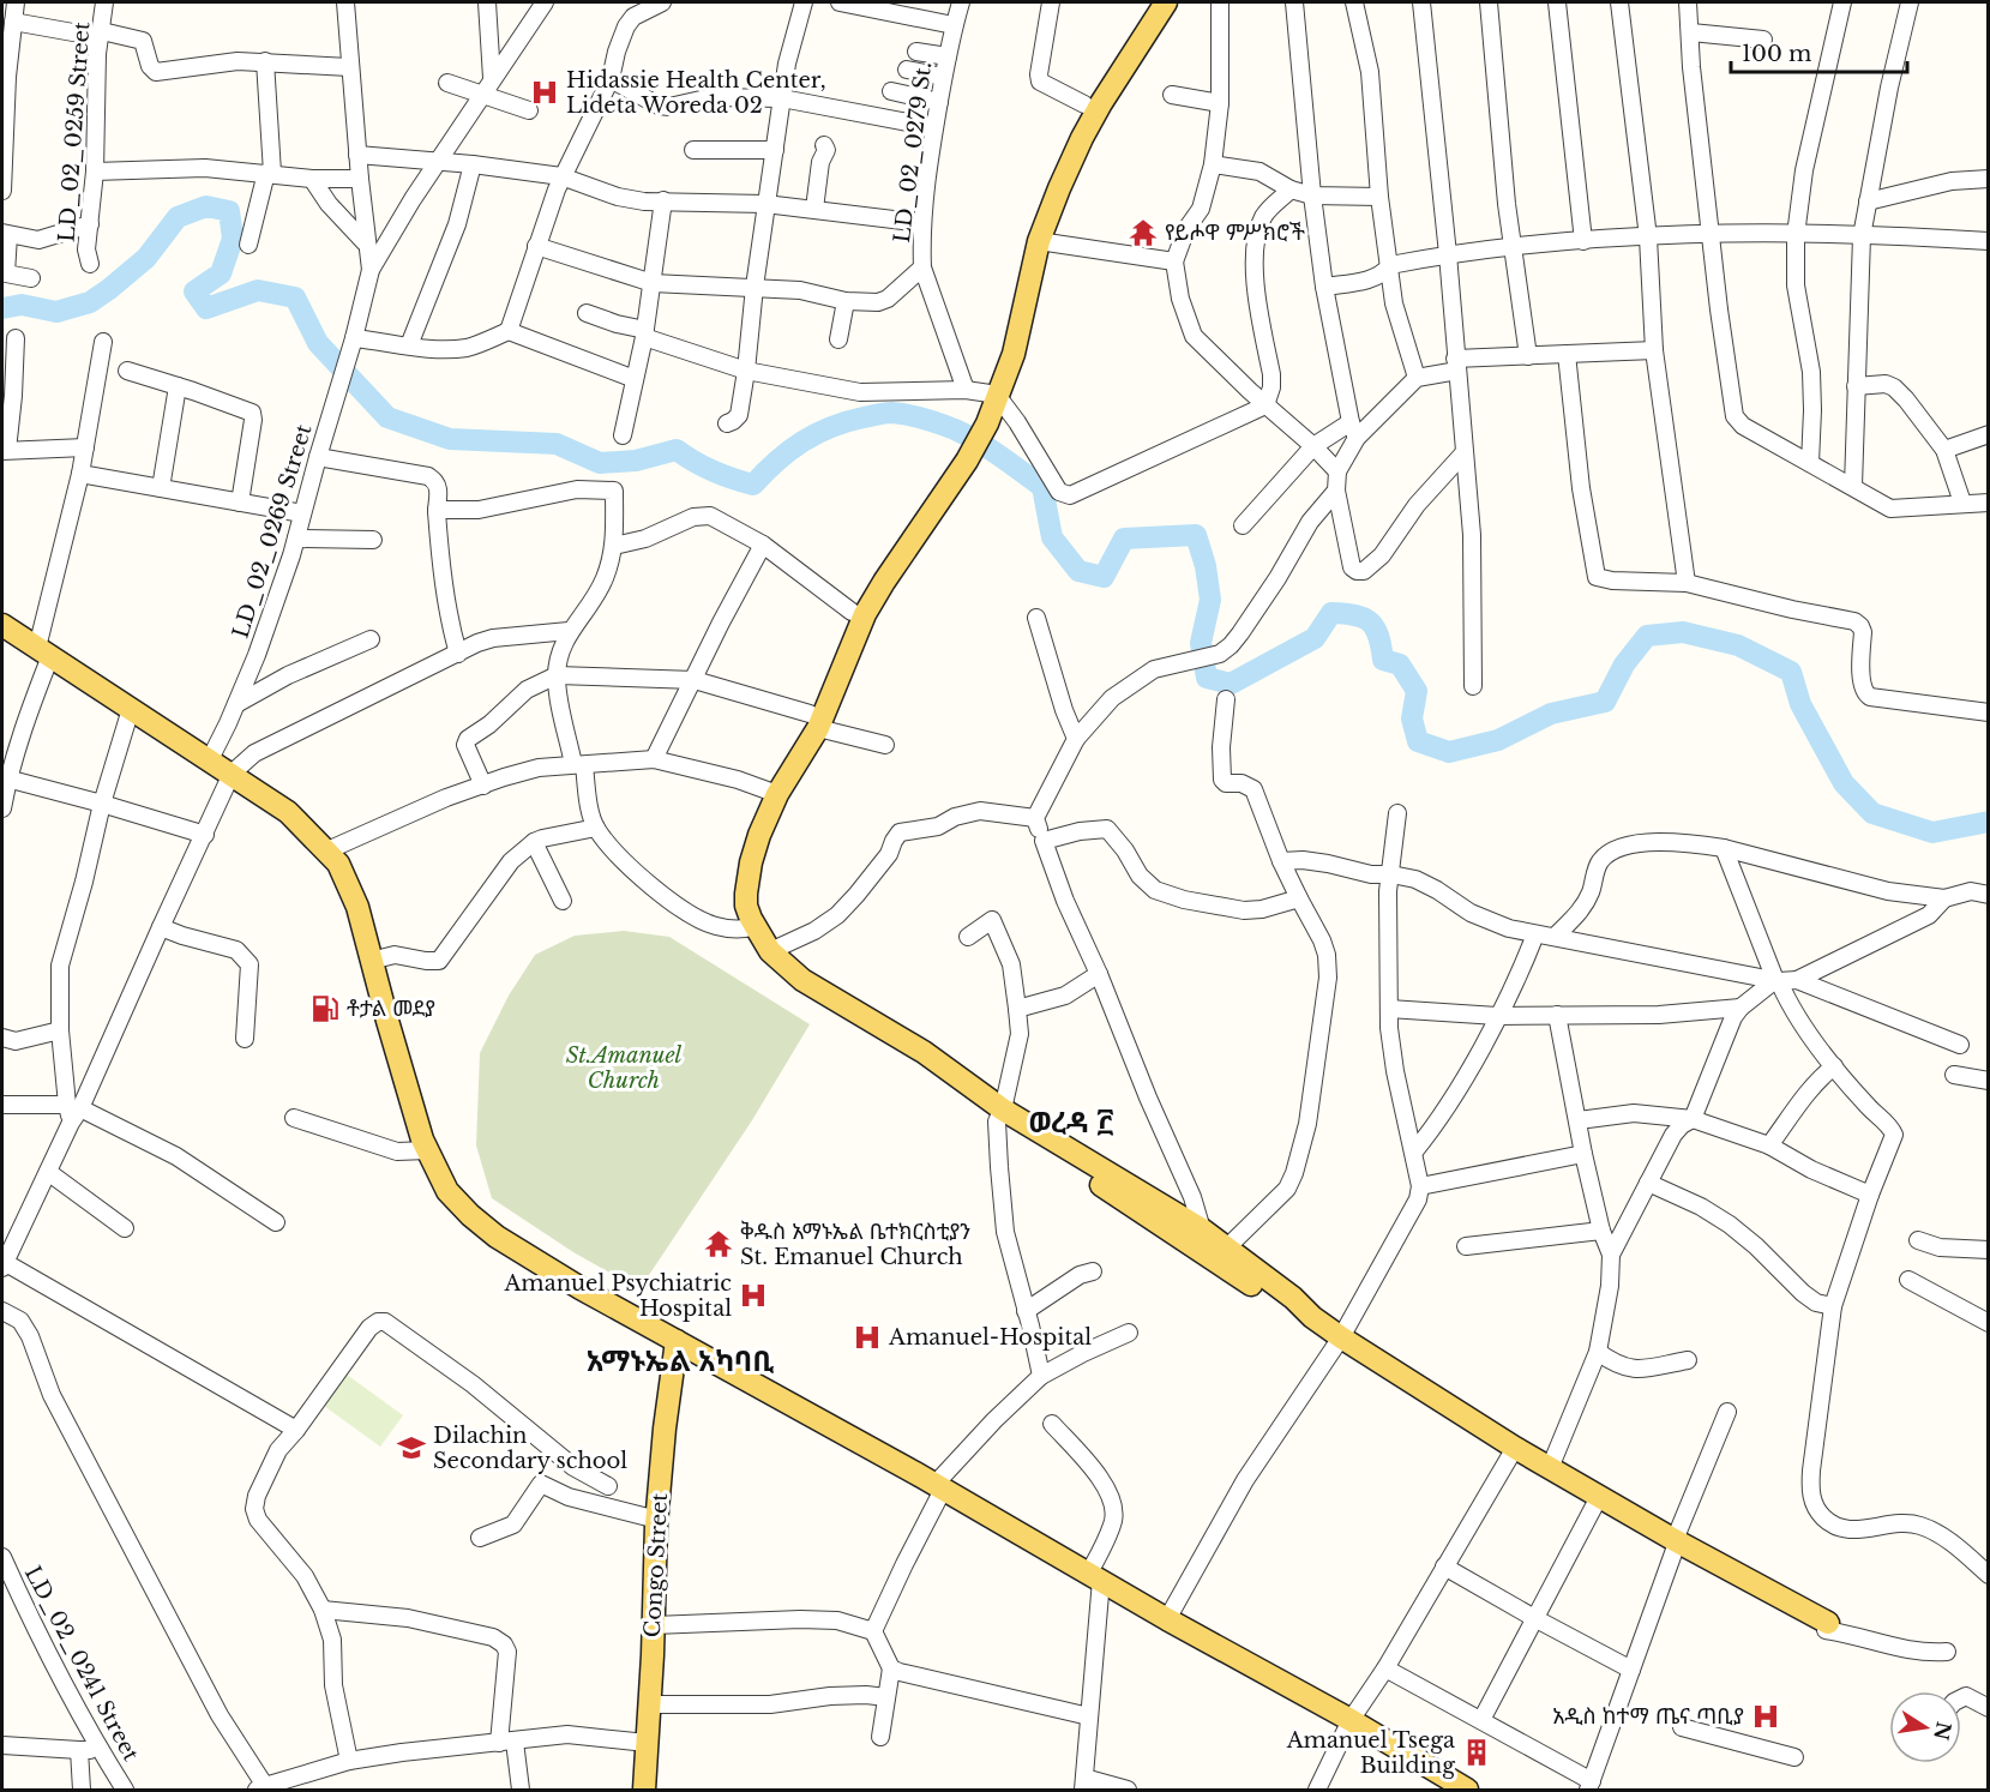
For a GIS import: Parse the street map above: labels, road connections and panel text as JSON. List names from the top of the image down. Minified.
{"streets":{"main road":["Congo Street"],"street":["LD_02_0259 Street","LD_02_0279 St.","LD_02_0269 Street","LD_02_0241 Street"]},"districts":["ወረዳ ፫","አማኑኤል አካባቢ"],"parks":["St.Amanuel Church"],"places":{"hospital":["Hidassie Health Center, Lideta Woreda 02","Amanuel Psychiatric Hospital","Amanuel-Hospital","አዲስ ከተማ ጤና ጣቢያ"],"temple":["የይሖዋ ምሥክሮች","ቅዱስ አማኑኤል ቤተክርስቲያን St. Emanuel Church"],"fuel station":["ቶታል መደያ"],"school or university":["Dilachin Secondary school"],"building":["Amanuel Tsega Building"]},"scale_bar":"100 m","north":"right"}
